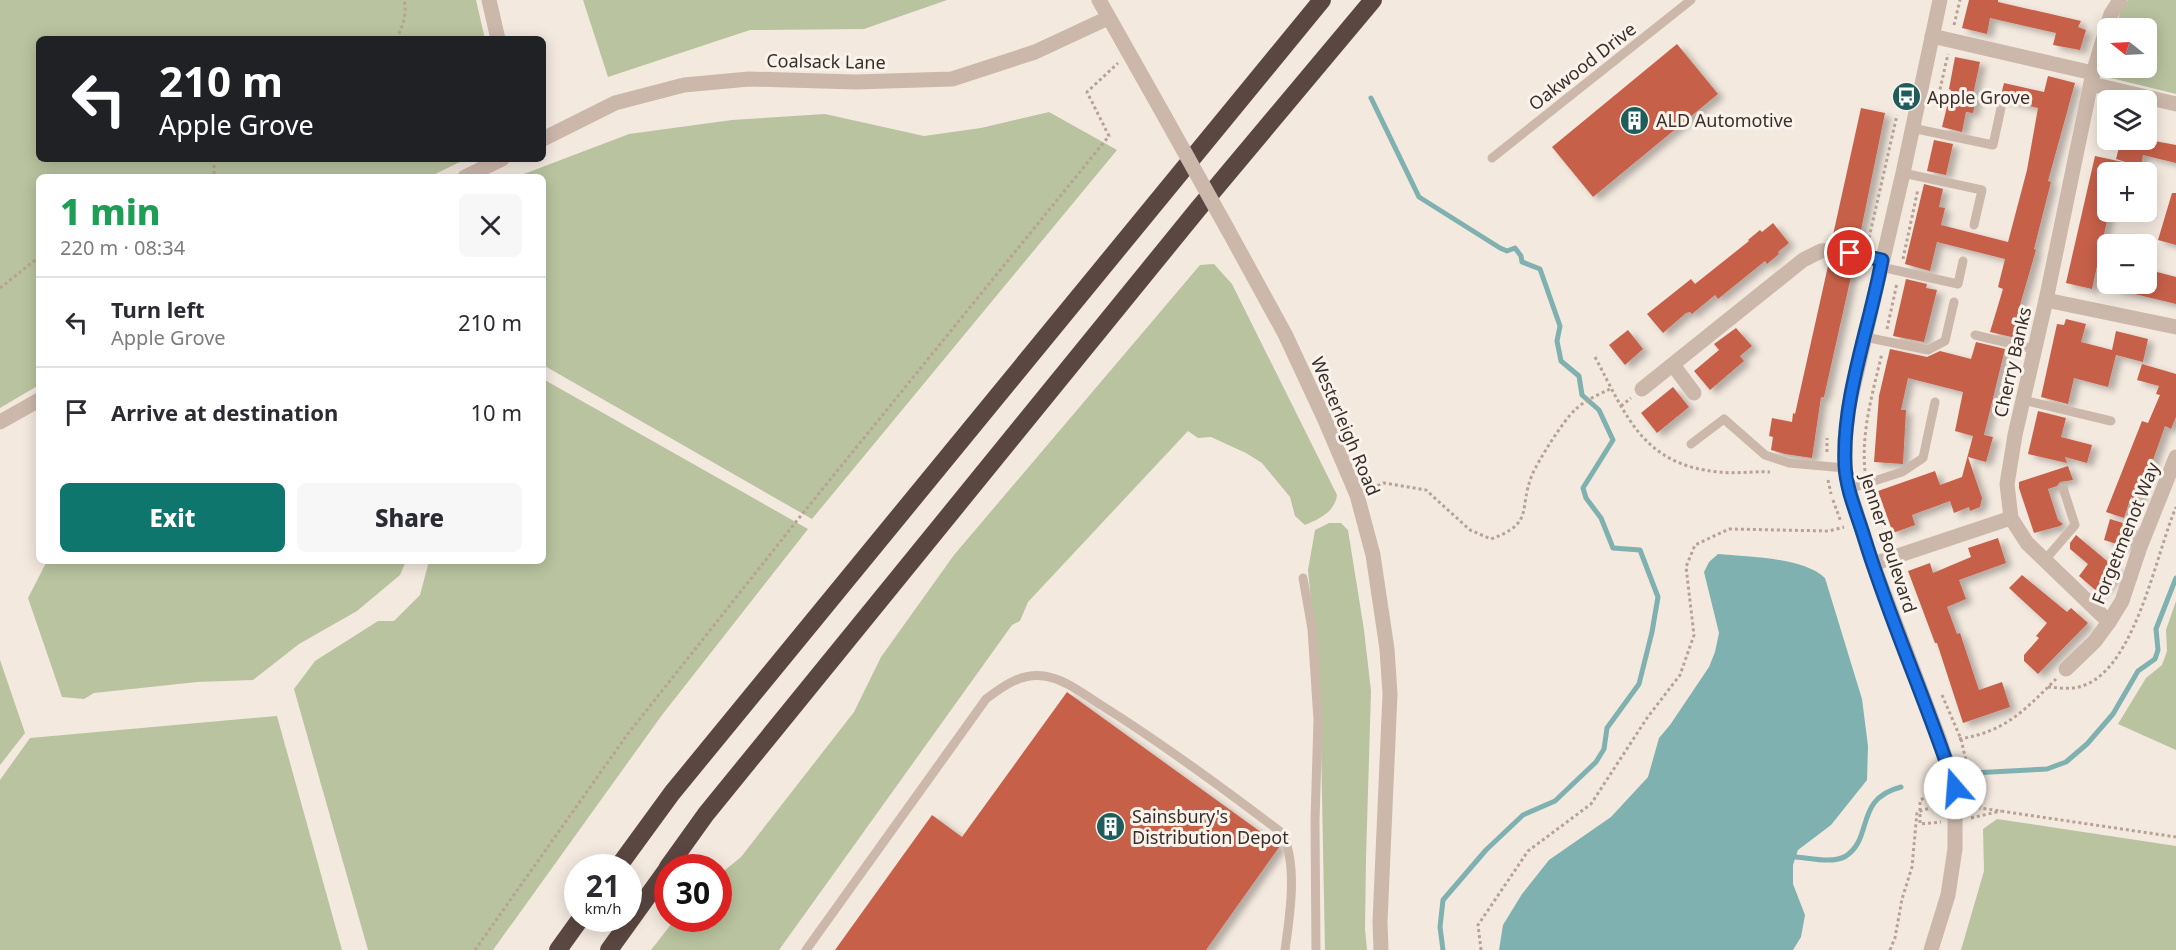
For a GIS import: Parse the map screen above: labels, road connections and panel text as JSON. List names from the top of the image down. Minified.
{"streets":{"street":["Coalsack Lane","Cherry Banks","Westerleigh Road","Forgetmenot Way","Jenner Boulevard"],"lane":["Oakwood Drive"]},"crossings":[["Coalsack Lane","Westerleigh Road"],["Cherry Banks","Forgetmenot Way"]],"places":{"bus stop":["Apple Grove"],"building":["ALD Automotive","Sainsbury's Distribution Depot"]},"north":"left","page":{"map_buttons":["+","−"],"turn":["210 m","Apple Grove"],"heading":["1 min","220 m · 08:34"],"list":[{"name":"Turn left","note":"Apple Grove","value":"210 m"},{"name":"Arrive at destination","value":"10 m"}],"buttons":["Exit","Share"],"speed":"21 km/h","limit":"30"}}
